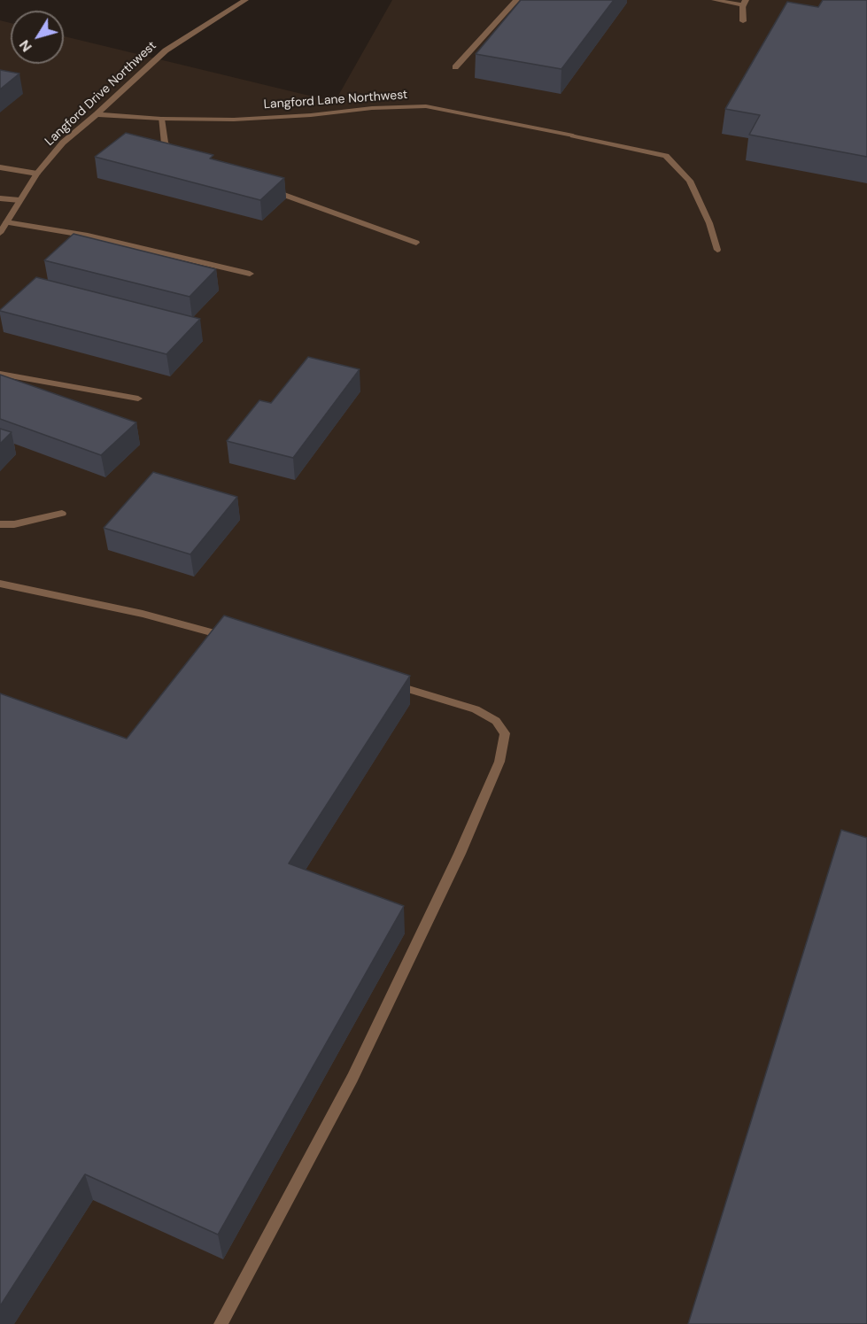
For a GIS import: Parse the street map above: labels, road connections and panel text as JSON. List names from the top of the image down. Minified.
{"streets":{"street":["Langford Drive Northwest","Langford Lane Northwest"]},"crossings":[["Langford Drive Northwest","Langford Lane Northwest"]],"north":"bottom left"}
